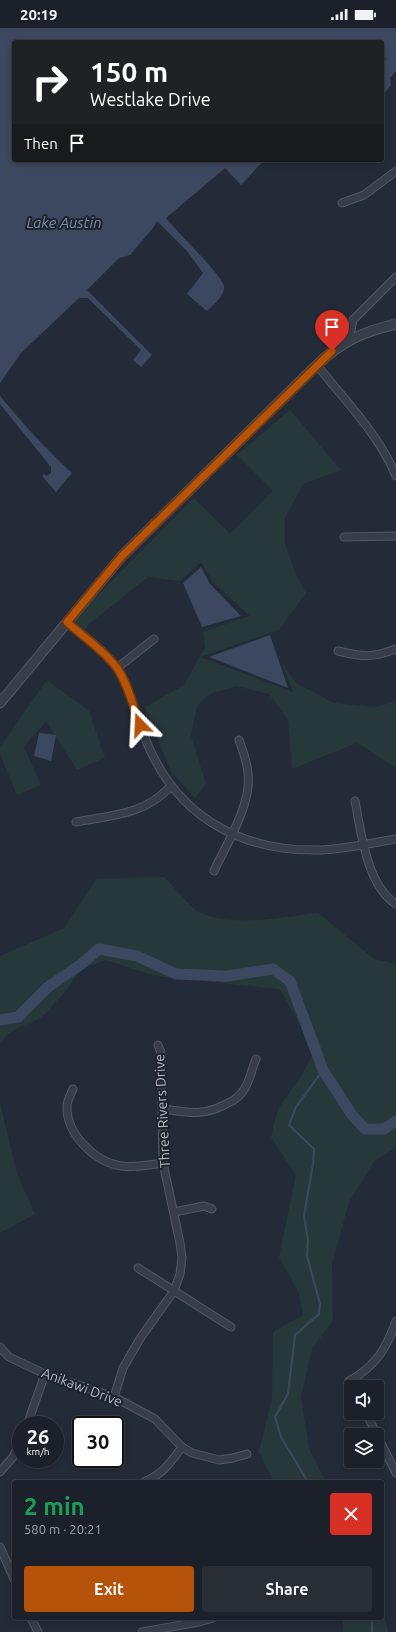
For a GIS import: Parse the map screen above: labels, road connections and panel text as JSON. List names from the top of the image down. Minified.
{"streets":{"street":["Three Rivers Drive","Anikawi Drive"]},"crossings":[["Three Rivers Drive","Anikawi Drive"]],"water":["Lake Austin"],"page":{"status":"20:19","turn":["150 m","Westlake Drive"],"then":"Then","speed":"26 km/h","limit":"30","heading":["2 min","580 m · 20:21"],"buttons":["Exit","Share"]}}
